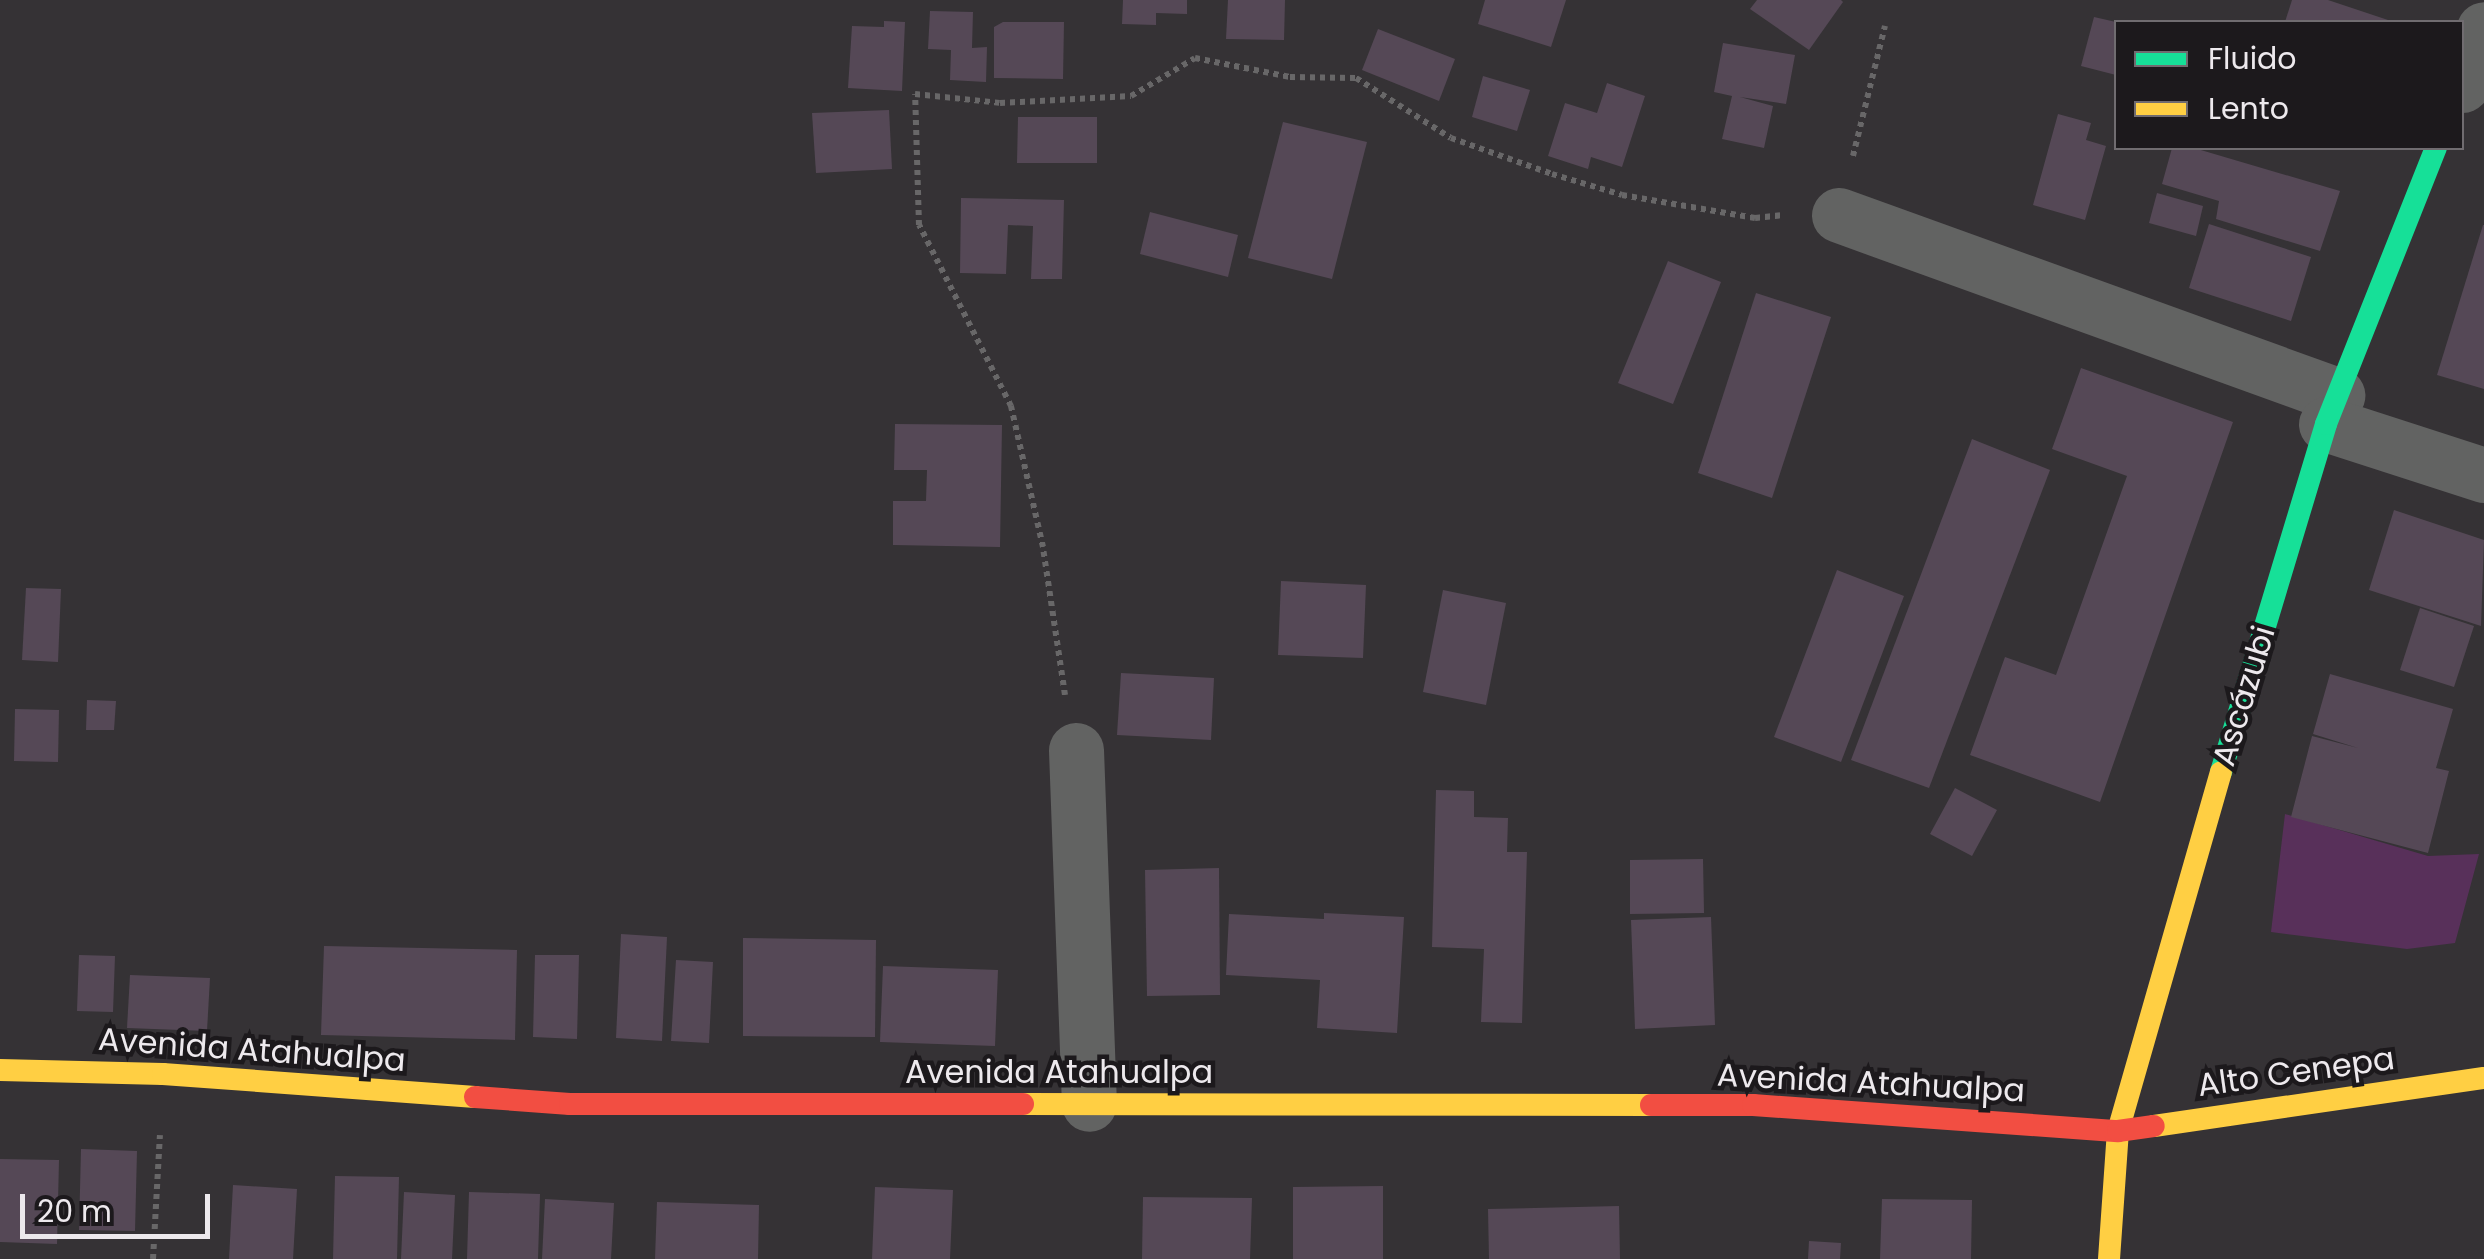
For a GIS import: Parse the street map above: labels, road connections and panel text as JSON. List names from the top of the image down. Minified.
{"streets":{"street":["Ascázubi","Avenida Atahualpa","Alto Cenepa"]},"crossings":[["Ascázubi","Avenida Atahualpa"],["Ascázubi","Alto Cenepa"],["Avenida Atahualpa","Alto Cenepa"]],"legend":["Fluido","Lento"],"scale_bar":"20 m"}
